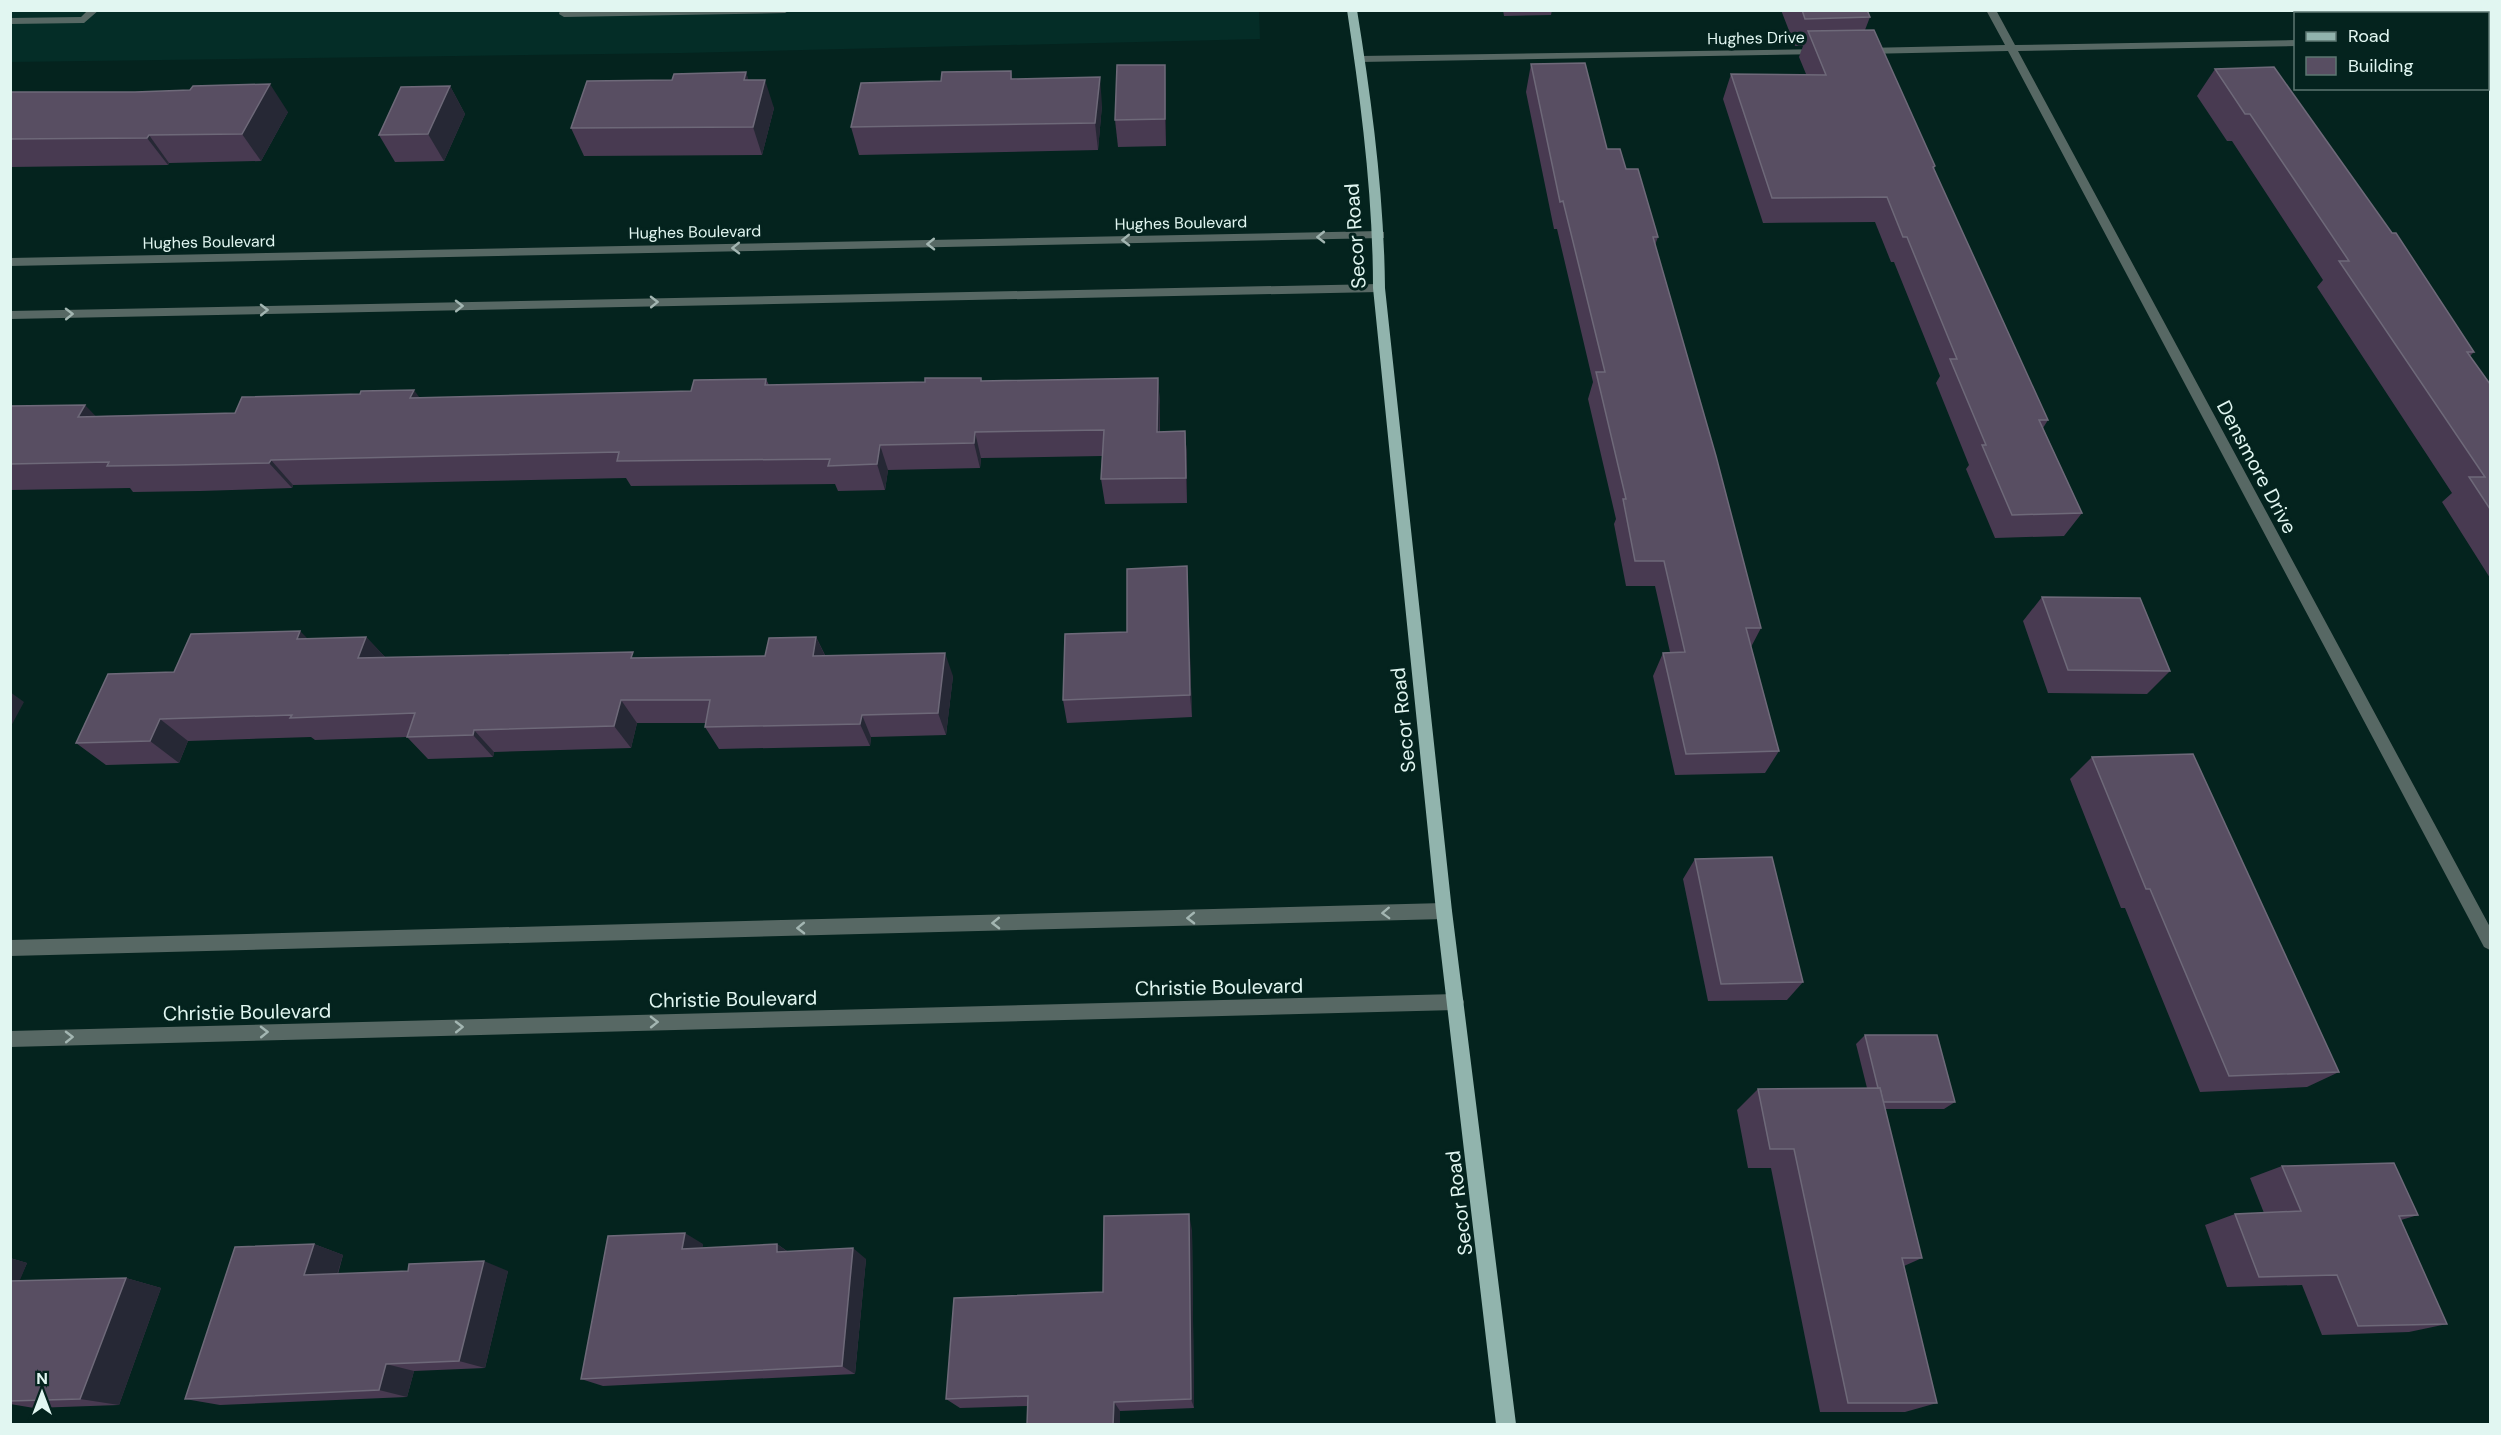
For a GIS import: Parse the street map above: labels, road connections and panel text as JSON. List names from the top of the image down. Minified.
{"streets":{"main road":["Secor Road"],"street":["Hughes Drive","Hughes Boulevard","Densmore Drive","Christie Boulevard"]},"crossings":[["Hughes Drive","Secor Road"],["Hughes Boulevard","Secor Road"],["Secor Road","Christie Boulevard"]],"legend":["Road","Building"],"north":"top"}
